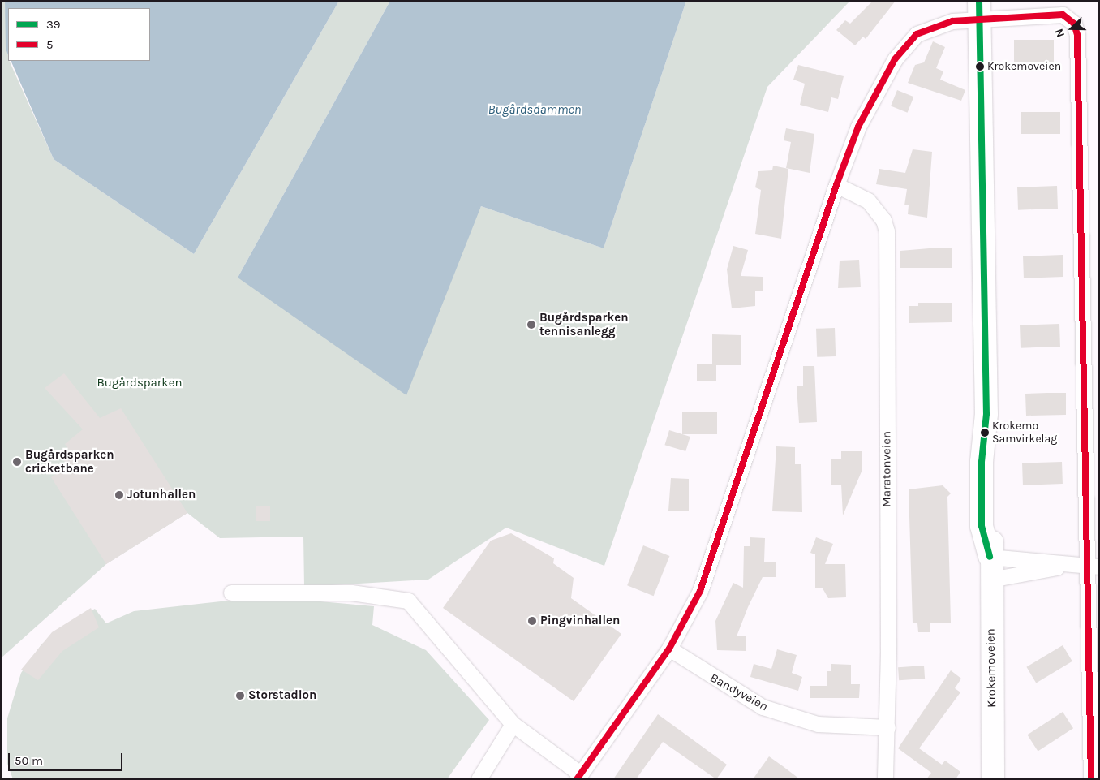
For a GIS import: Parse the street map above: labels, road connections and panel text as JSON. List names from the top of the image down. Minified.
{"streets":{"main road":["Krokemoveien"],"street":["Maratonveien","Bandyveien"]},"crossings":[["Maratonveien","Bandyveien"]],"water":["Bugårdsdammen"],"parks":["Bugårdsparken"],"places":["Krokemoveien","Bugårdsparken tennisanlegg","Krokemo Samvirkelag","Bugårdsparken cricketbane","Jotunhallen","Pingvinhallen","Storstadion"],"lines":["transit line 39","transit line 5"],"legend":["39","5"],"scale_bar":"50 m","north":"left"}
